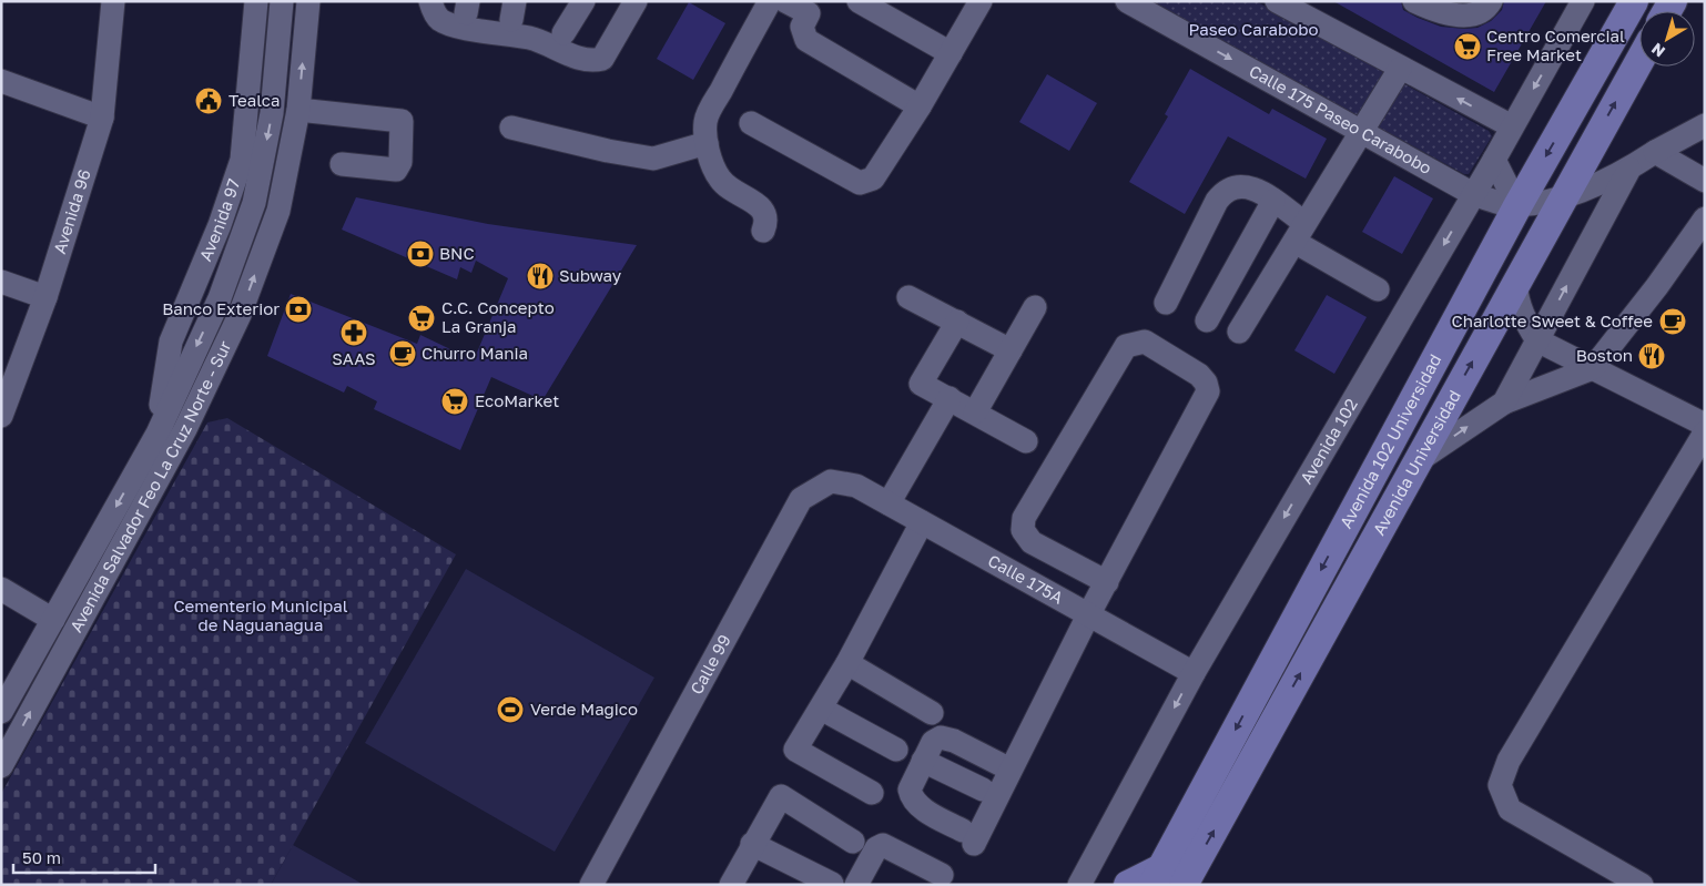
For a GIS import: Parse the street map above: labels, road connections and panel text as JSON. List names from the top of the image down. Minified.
{"streets":{"main road":["Avenida 102 Universidad","Avenida Universidad"],"street":["Calle 175 Paseo Carabobo","Avenida 96","Avenida 97","Avenida 102","Avenida Salvador Feo La Cruz Norte - Sur","Calle 175A","Calle 99"]},"crossings":[["Calle 175 Paseo Carabobo","Avenida 102"],["Calle 175 Paseo Carabobo","Avenida 102 Universidad"],["Calle 175 Paseo Carabobo","Avenida Universidad"],["Avenida 97","Avenida Salvador Feo La Cruz Norte - Sur"],["Avenida 102","Calle 175A"],["Avenida 102 Universidad","Avenida Universidad"],["Calle 175A","Calle 99"]],"one_way":["Avenida 102 Universidad","Avenida Universidad"],"parks":["Paseo Carabobo","Cementerio Municipal de Naguanagua"],"places":{"supermarket":["Centro Comercial Free Market","C.C. Concepto La Granja","EcoMarket"],"public building":["Tealca"],"bank":["BNC","Banco Exterior"],"restaurant":["Subway","Boston"],"cafe":["Charlotte Sweet & Coffee","Churro Mania"],"pharmacy":["SAAS"],"sports":["Verde Magico"]},"scale_bar":"50 m","north":"bottom left"}
